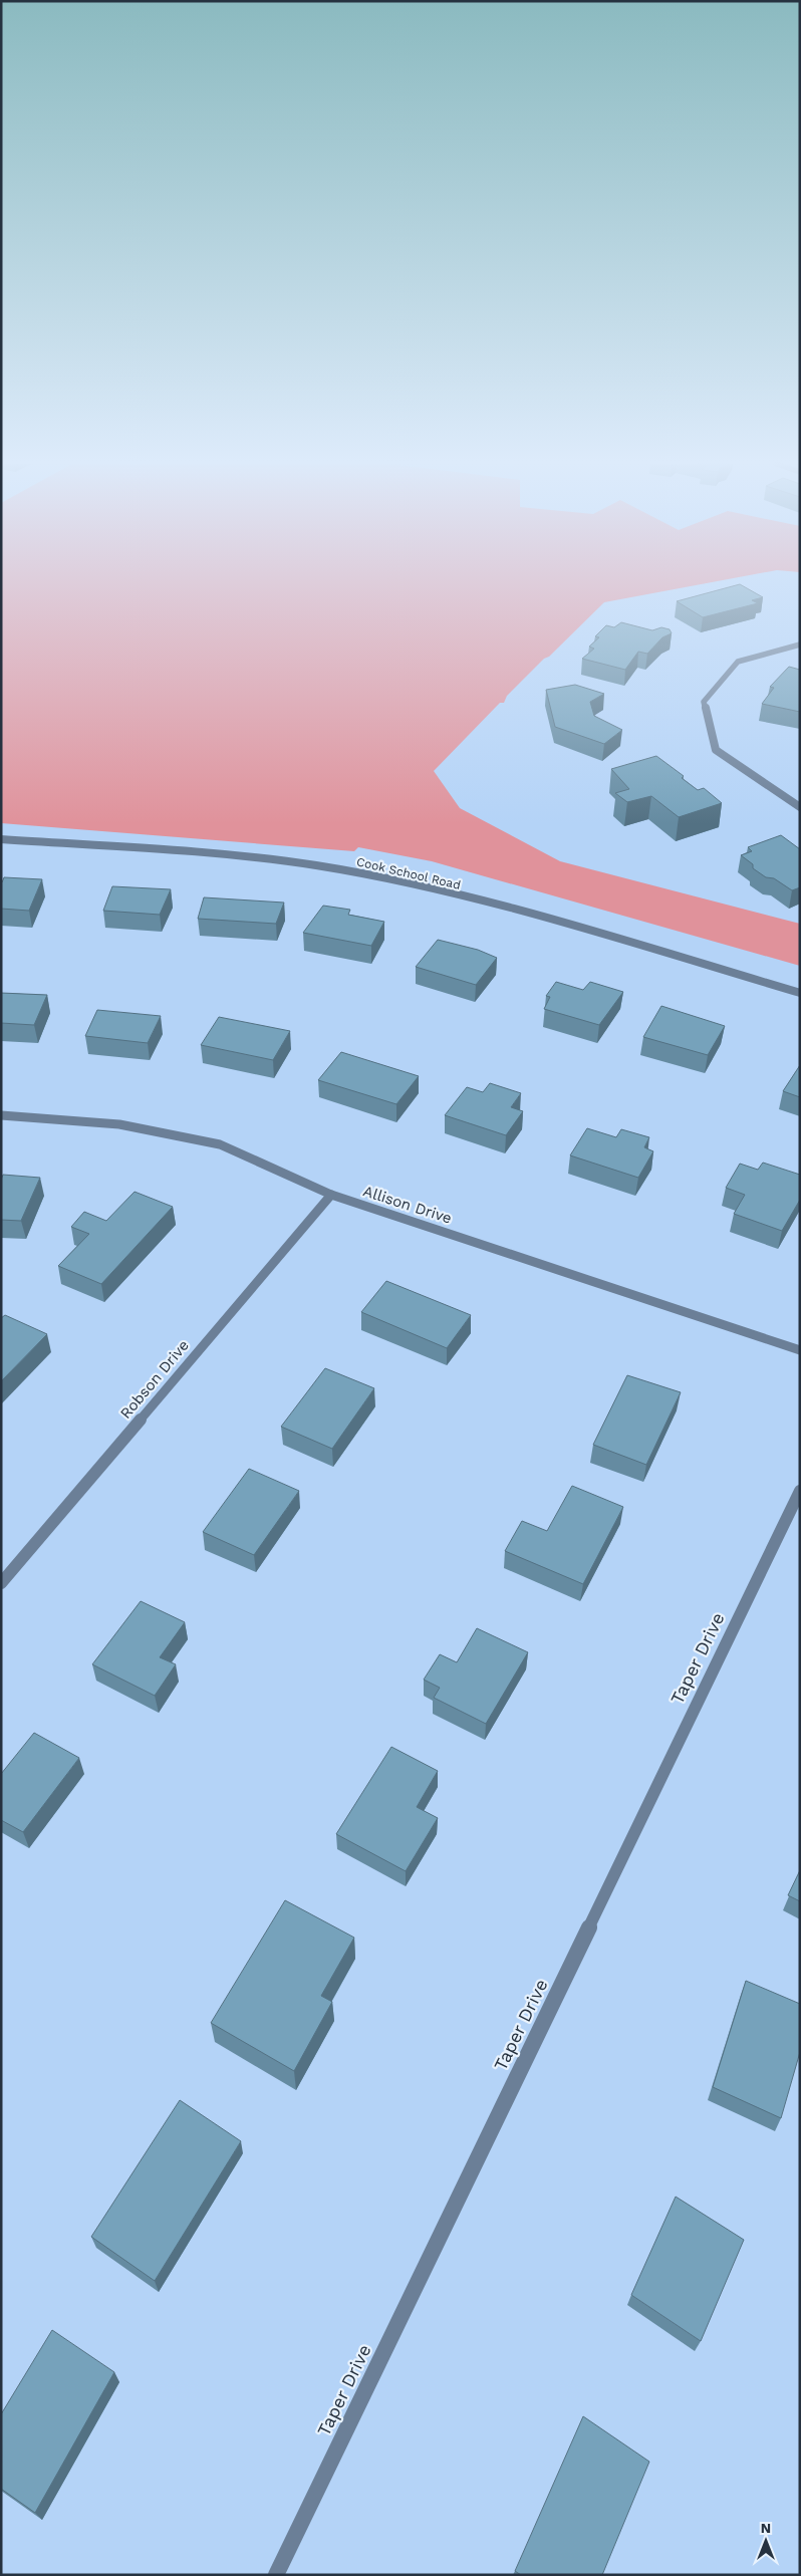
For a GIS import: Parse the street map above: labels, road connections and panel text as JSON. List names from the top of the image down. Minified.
{"streets":{"street":["Cook School Road","Allison Drive","Robson Drive","Taper Drive"]},"crossings":[["Allison Drive","Robson Drive"]],"north":"top"}
